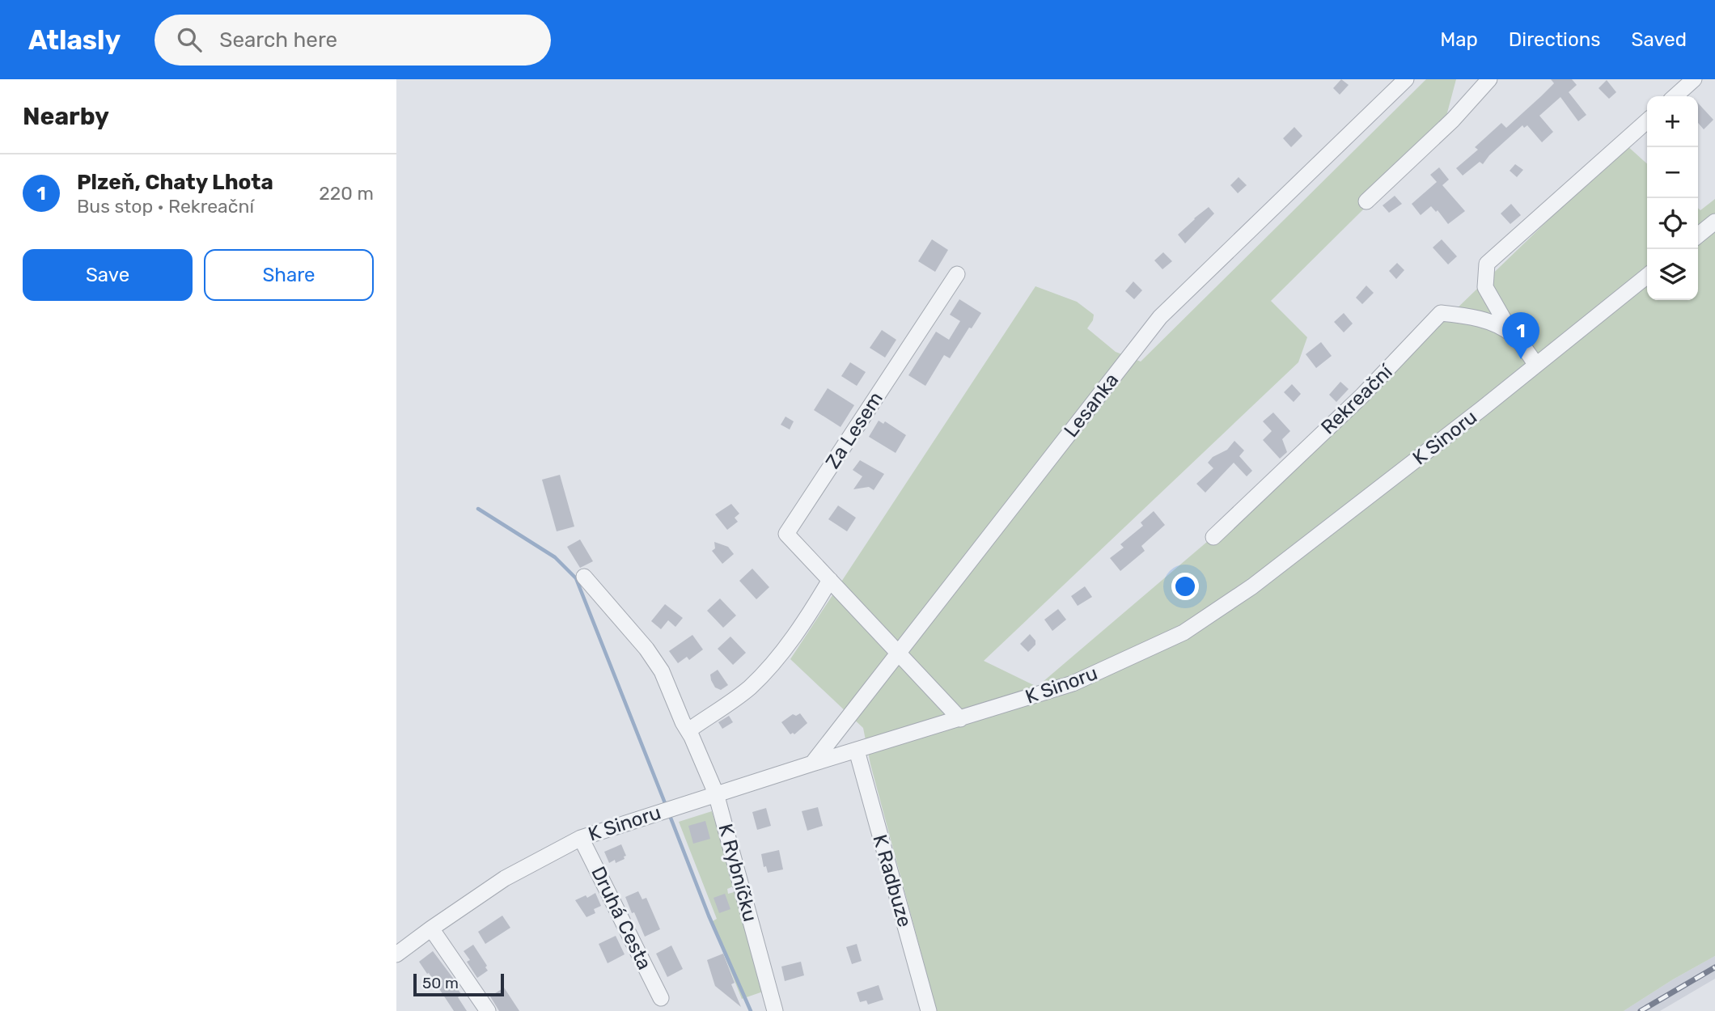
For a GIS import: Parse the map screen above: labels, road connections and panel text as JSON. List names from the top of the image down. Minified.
{"streets":{"street":["Rekreační","Lesanka","Za Lesem","K Sinoru","K Rybníčku","K Radbuze","Druhá Cesta"]},"crossings":[["Rekreační","K Sinoru"],["Lesanka","Za Lesem"],["Lesanka","K Sinoru"],["Za Lesem","K Sinoru"],["K Sinoru","K Rybníčku"],["K Sinoru","K Radbuze"],["K Sinoru","Druhá Cesta"]],"scale_bar":"50 m","page":{"header":"Atlasly","search":"Search here","nav":["Map","Directions","Saved"],"heading":"Nearby","map_buttons":["+","−"],"list":[{"mark":"1","name":"Plzeň, Chaty Lhota","note":"Bus stop · Rekreační","value":"220 m"}],"buttons":["Save","Share"],"pins":"1","scale":"50 m"}}
